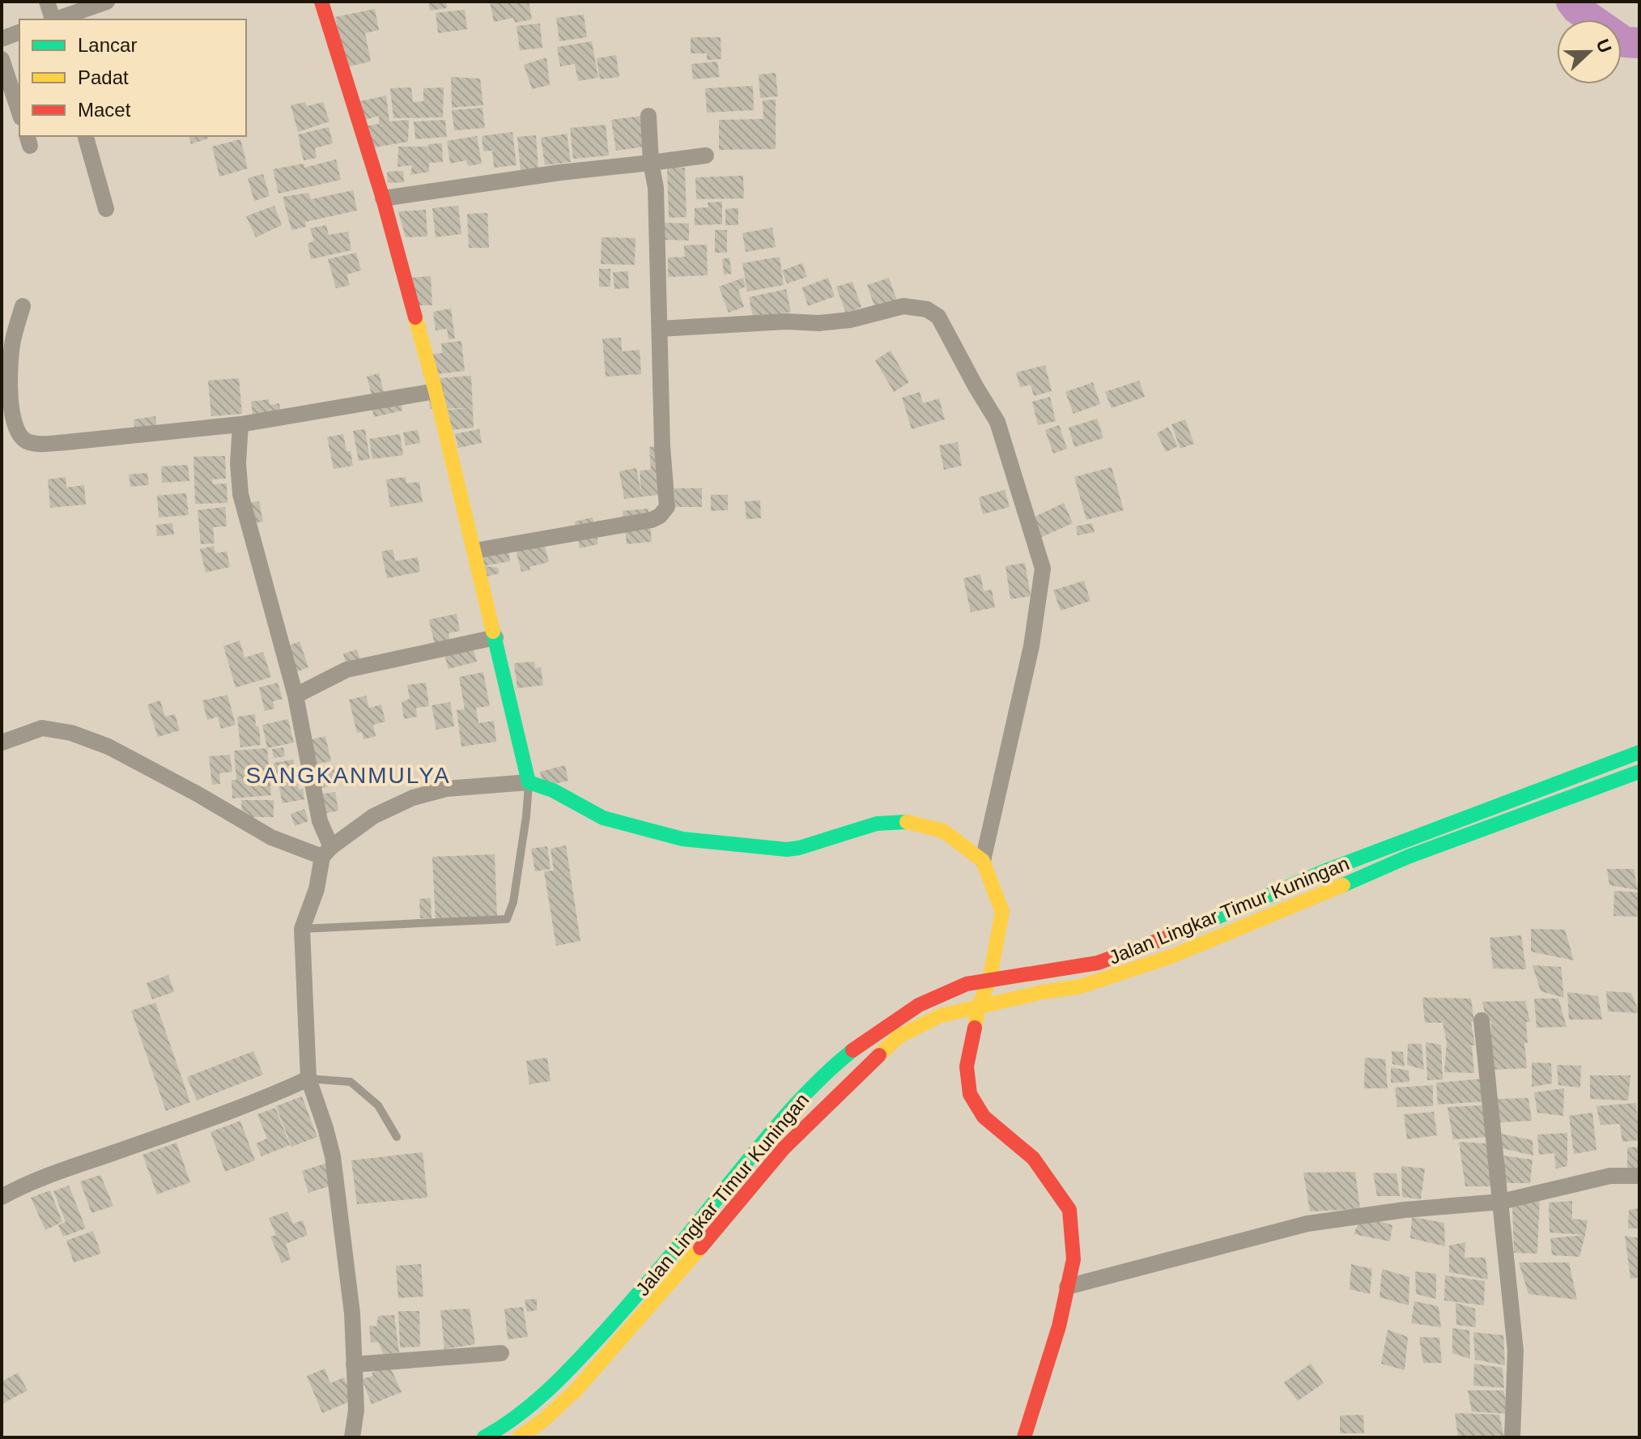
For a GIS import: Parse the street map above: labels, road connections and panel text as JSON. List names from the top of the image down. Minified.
{"streets":{"main road":["Jalan Lingkar Timur Kuningan"]},"districts":["SANGKANMULYA"],"legend":["Lancar","Padat","Macet"],"north":"right"}
